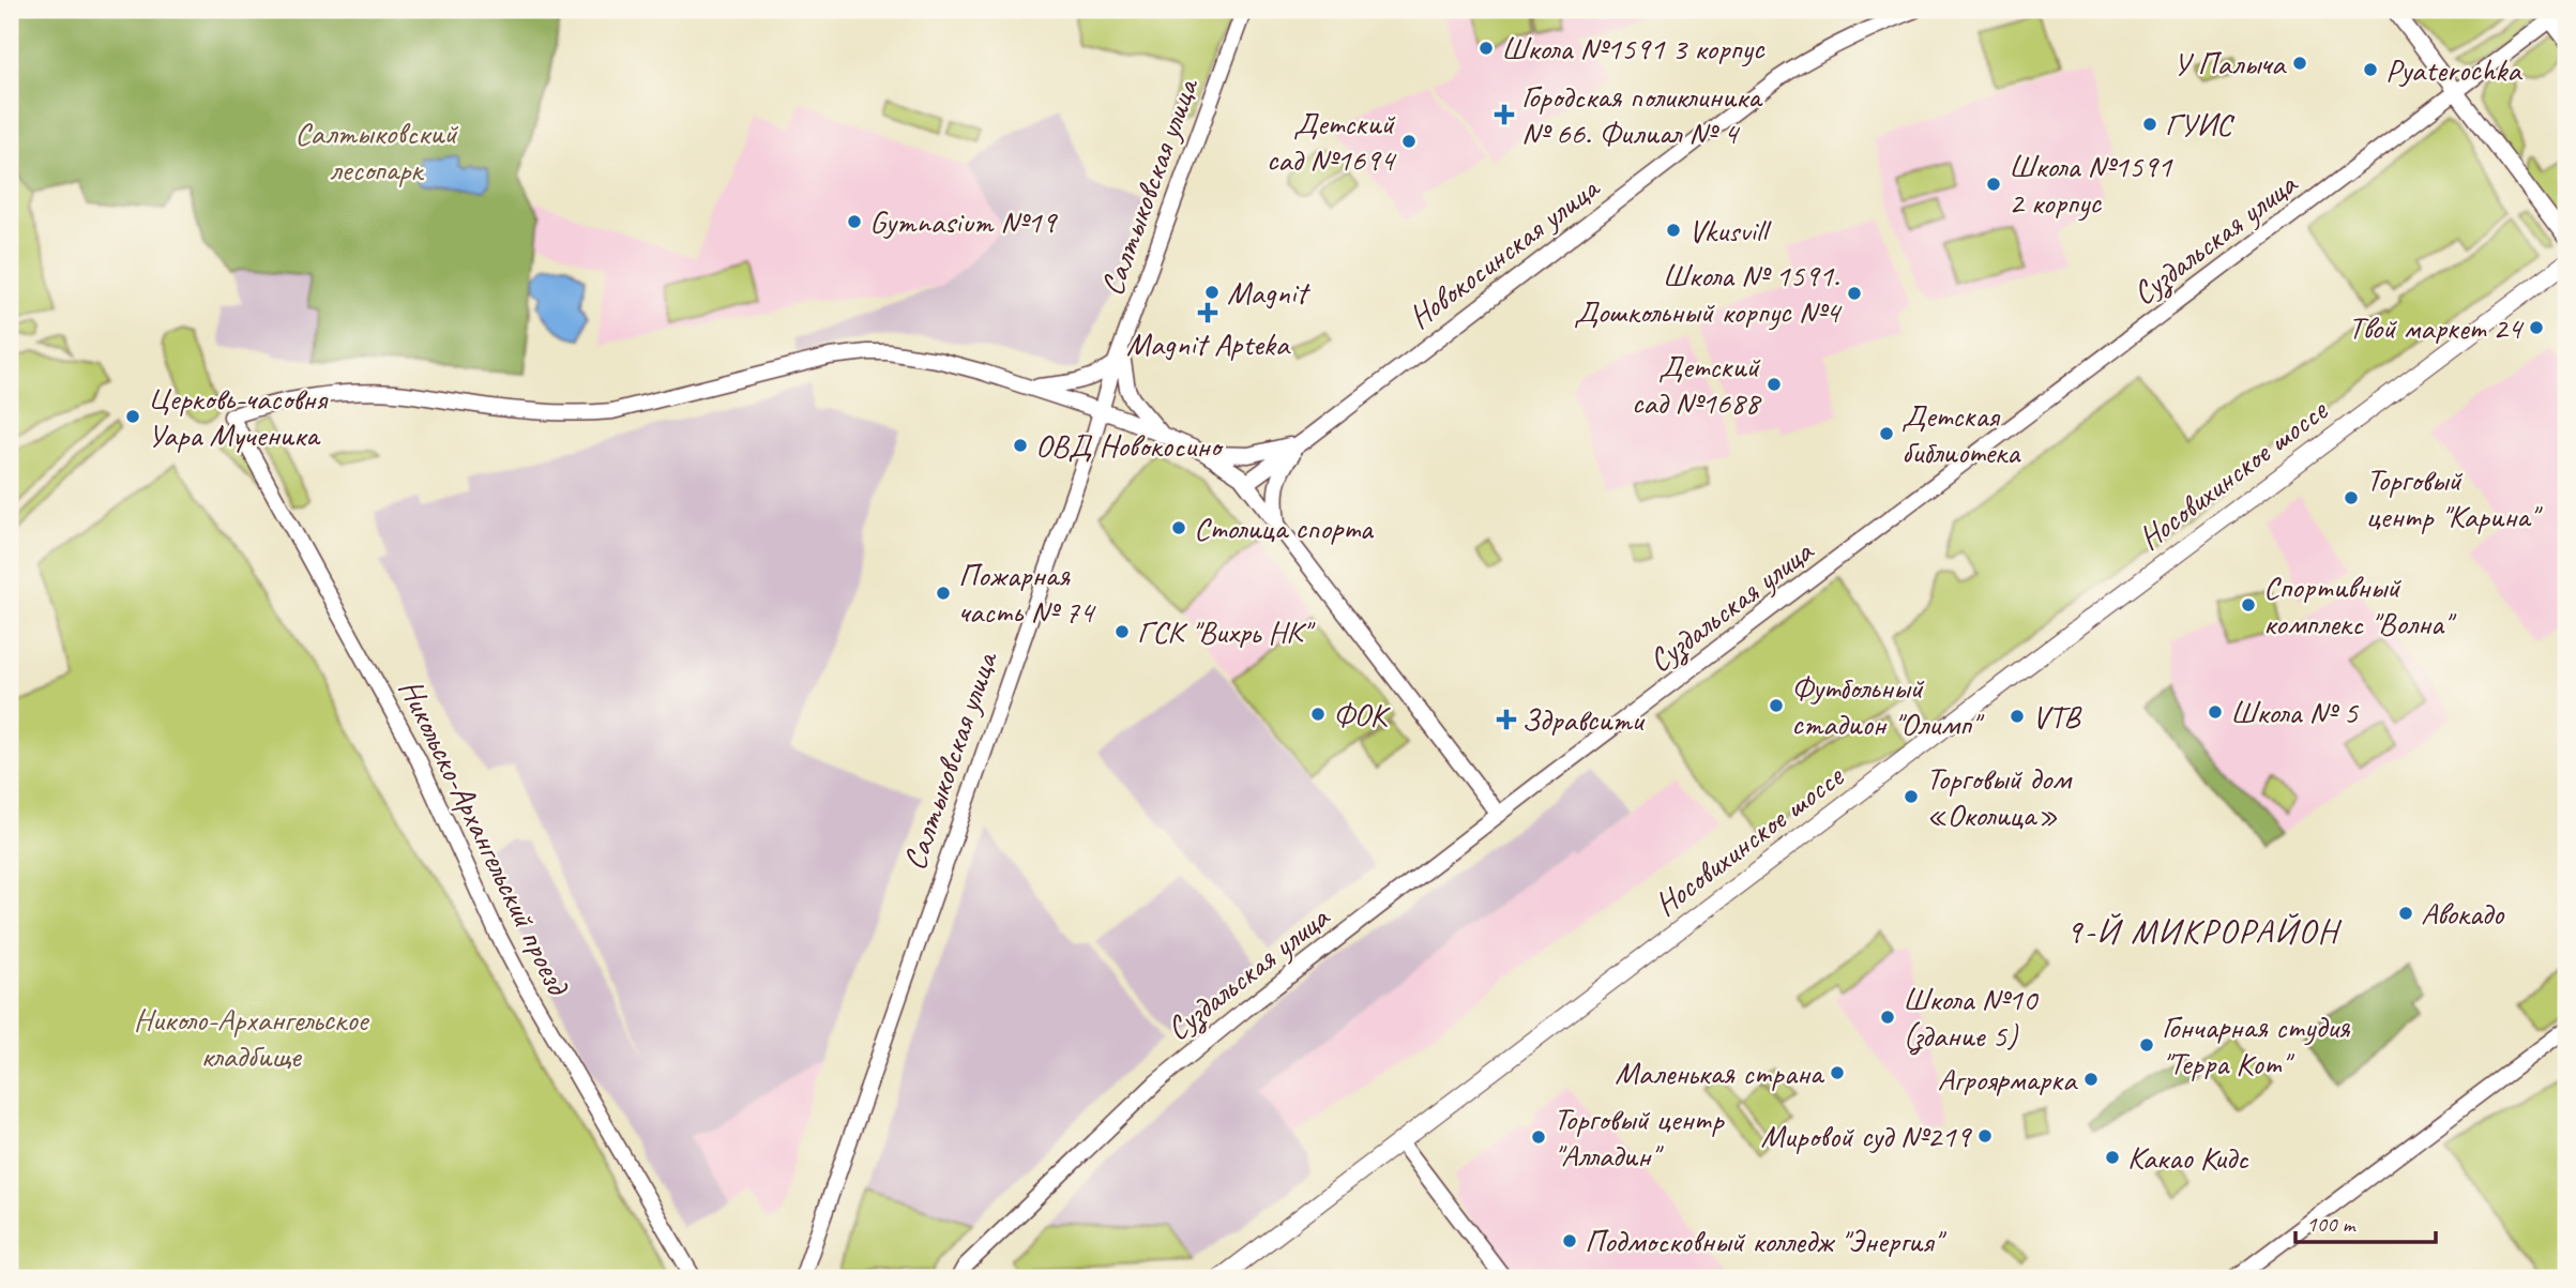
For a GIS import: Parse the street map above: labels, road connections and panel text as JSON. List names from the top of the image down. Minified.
{"streets":{"main road":["Носовихинское шоссе"],"street":["Салтыковская улица","Суздальская улица","Новокосинская улица","Никольско-Архангельский проезд"]},"districts":["9-Й МИКРОРАЙОН"],"parks":["Салтыковский лесопарк","Николо-Архангельское кладбище"],"places":{"other":["Школа №1591 3 корпус","У Палыча","Pyaterochka","ГУИС","Детский сад №1694","Школа №1591 2 корпус","Gymnasium №19","Vkusvill","Magnit","Школа № 1591. Дошкольный корпус №4","Твой маркет 24","Детский сад №1688","Церковь-часовня Уара Мученика","Детская библиотека","ОВД Новокосино","Торговый центр \"Карина\"","Столица спорта","Пожарная часть № 74","Спортивный комплекс \"Волна\"","ГСК \"Вихрь НК\"","Футбольный стадион \"Олимп\"","Школа № 5","ФОК","VTB","Торговый дом «Околица»","Авокадо","Школа №10 (здание 5)","Гончарная студия \"Терра Кот\"","Маленькая страна","Агроярмарка","Мировой суд №219","Торговый центр \"Алладин\"","Какао Кидс","Подмосковный колледж \"Энергия\""],"health":["Городская поликлиника № 66. Филиал № 4","Magnit Apteka","Здравсити"]},"scale_bar":"100 m"}
